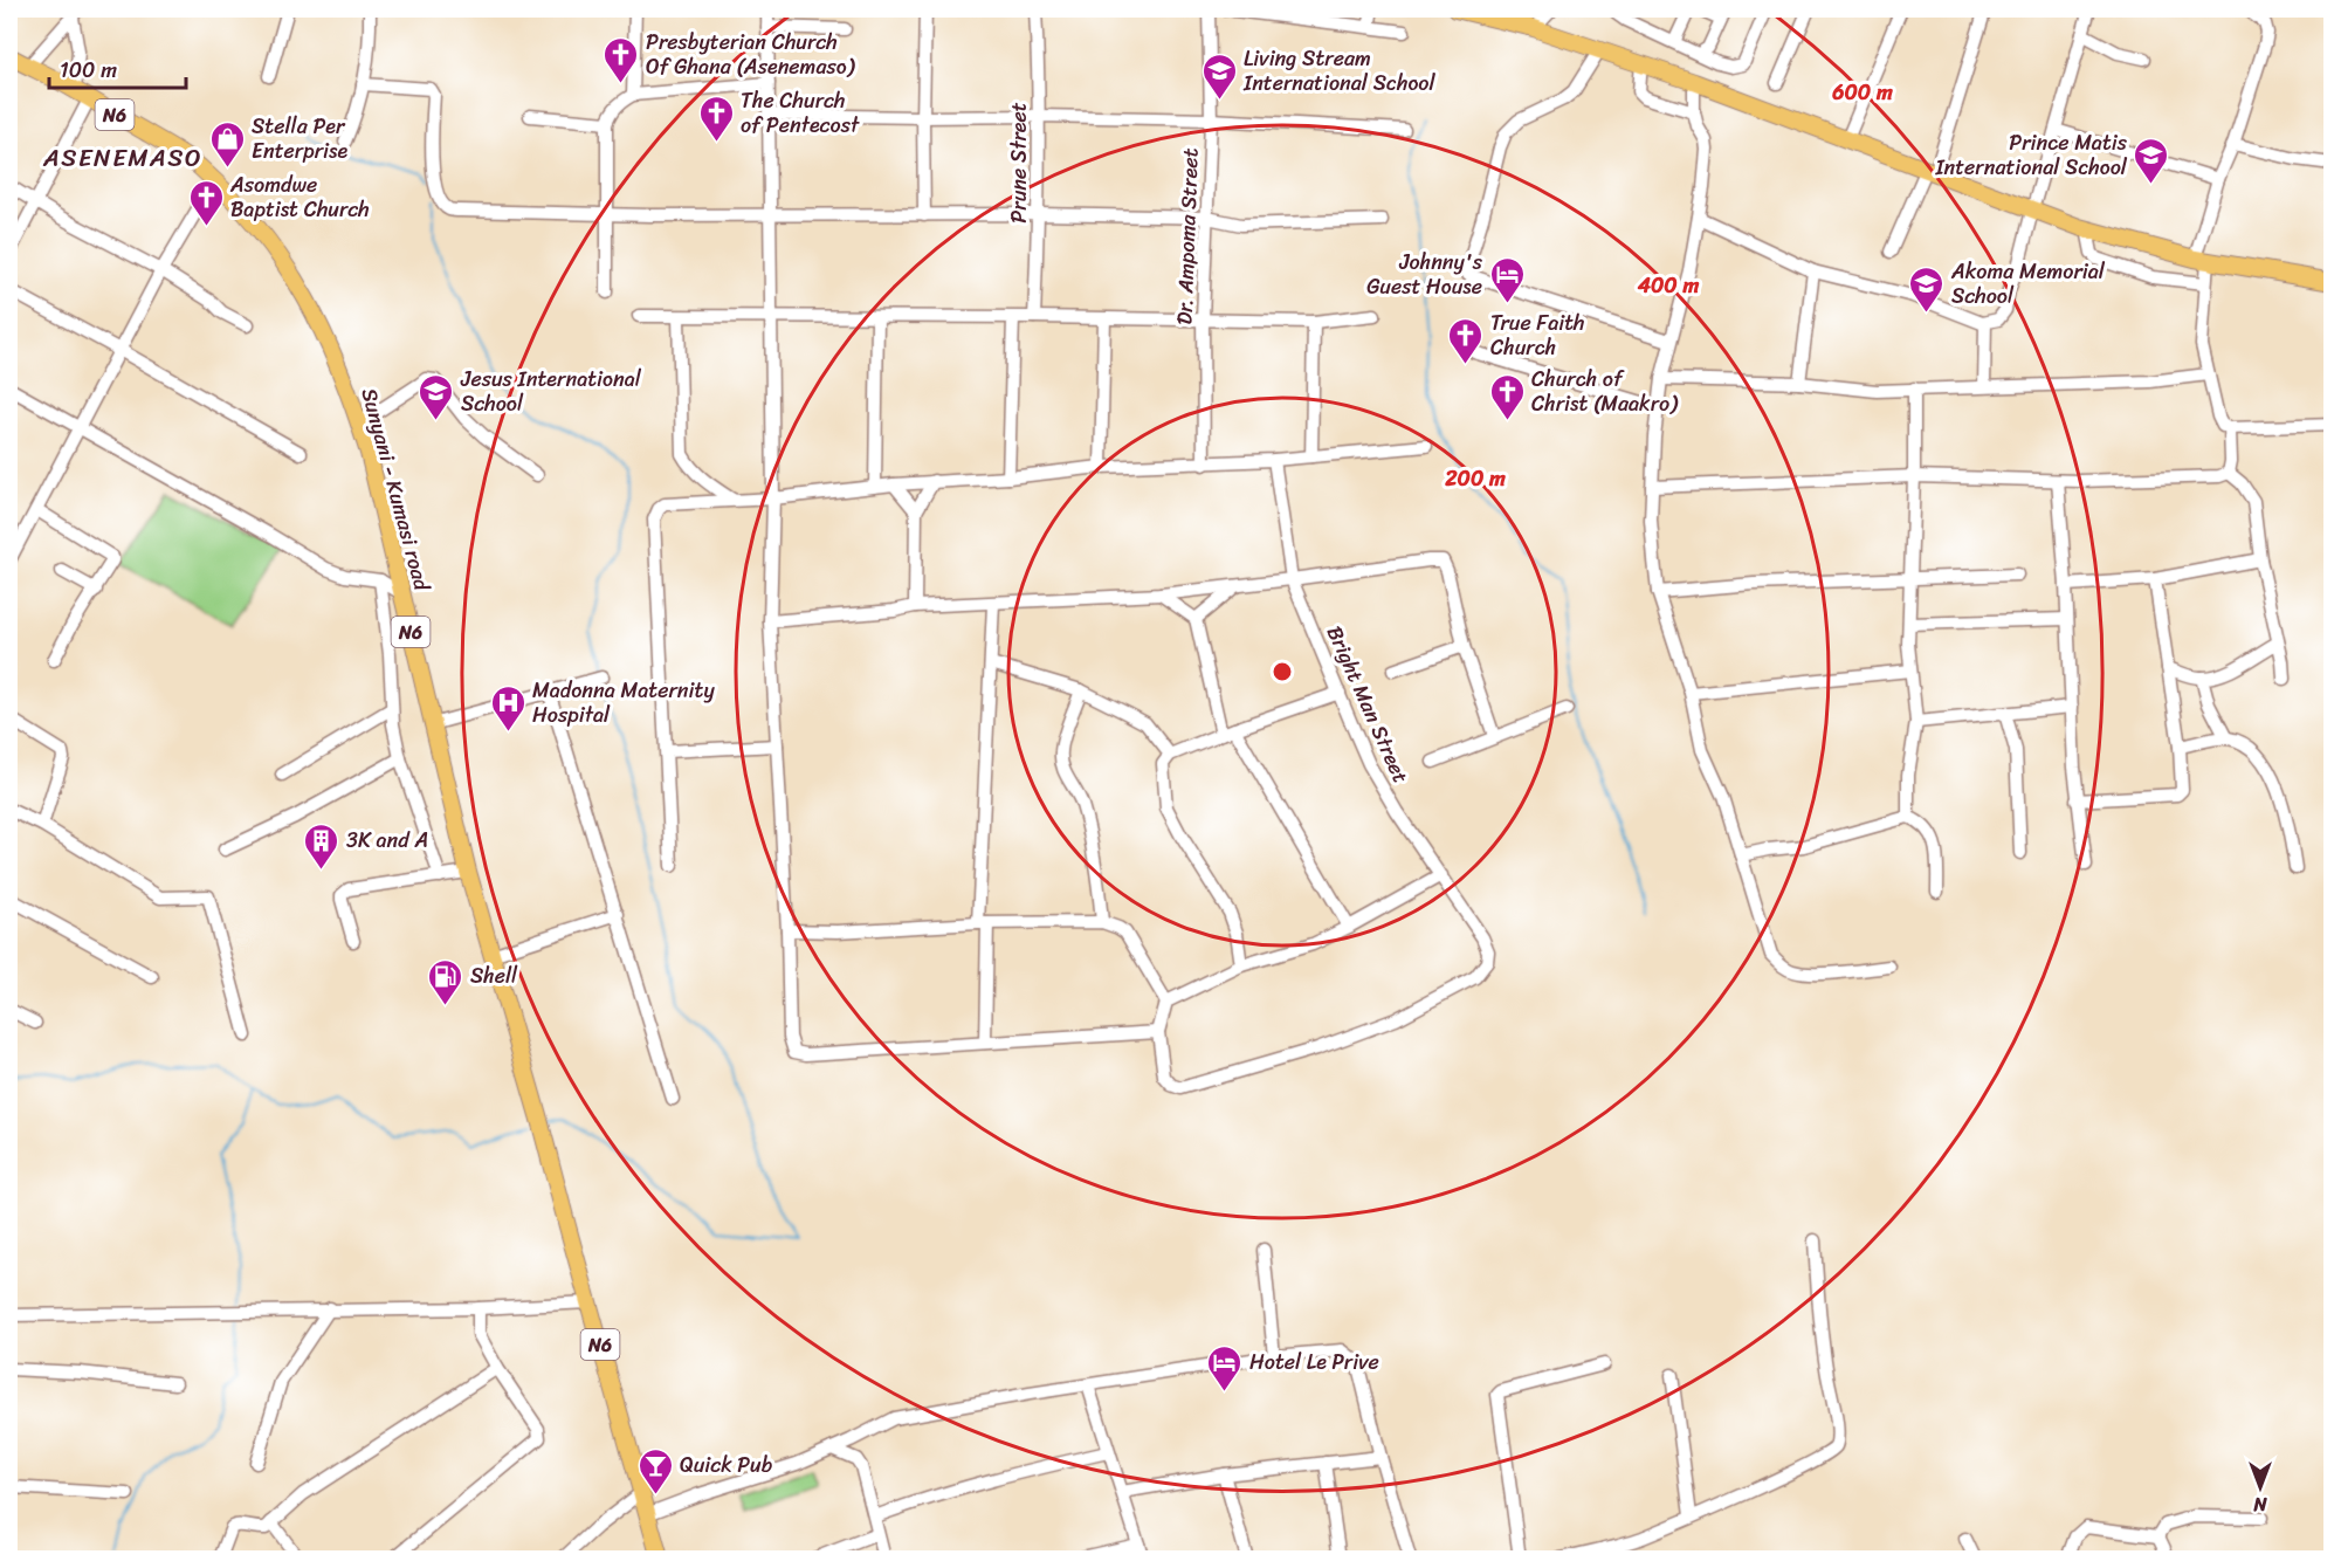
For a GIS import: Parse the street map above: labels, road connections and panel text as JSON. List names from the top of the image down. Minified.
{"streets":{"main road":["N6","Sunyani - Kumasi road"],"street":["Prune Street","Dr. Ampoma Street","Bright Man Street"]},"crossings":[["N6","Sunyani - Kumasi road"]],"districts":["ASENEMASO"],"places":{"church":["Presbyterian Church Of Ghana (Asenemaso)","The Church of Pentecost","Asomdwe Baptist Church","True Faith Church","Church of Christ (Maakro)"],"school or university":["Living Stream International School","Prince Matis International School","Akoma Memorial School","Jesus International School"],"shop":["Stella Per Enterprise"],"hotel":["Johnny's Guest House","Hotel Le Prive"],"hospital":["Madonna Maternity Hospital"],"building":["3K and A"],"fuel station":["Shell"],"bar":["Quick Pub"]},"scale_bar":"100 m","north":"bottom","rings":["600 m","400 m","200 m"]}
